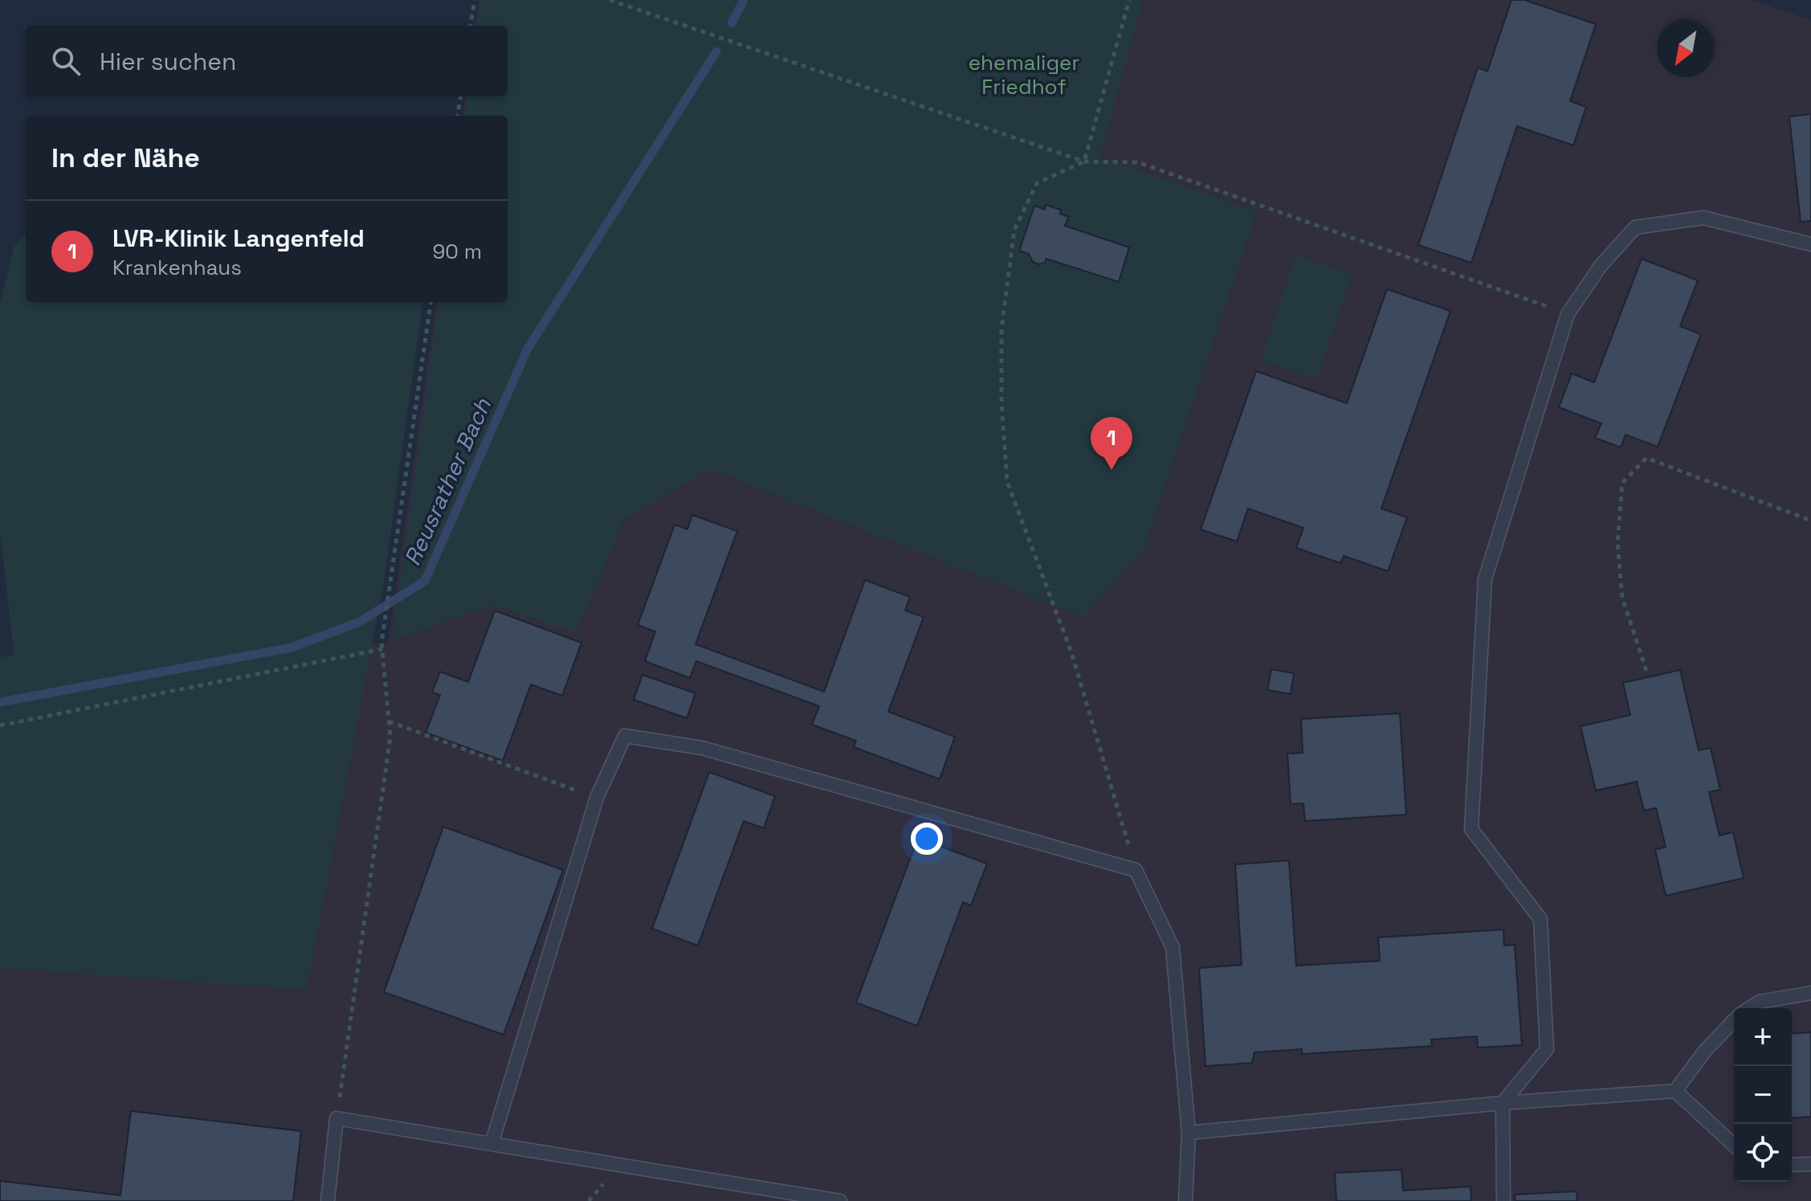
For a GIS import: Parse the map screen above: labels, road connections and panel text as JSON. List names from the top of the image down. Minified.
{"water":["Reusrather Bach"],"parks":["ehemaliger Friedhof"],"north":"bottom left","page":{"search":"Hier suchen","heading":"In der Nähe","list":[{"mark":"1","name":"LVR-Klinik Langenfeld","note":"Krankenhaus","value":"90 m"}],"pins":"1","map_buttons":["+","−"]}}
